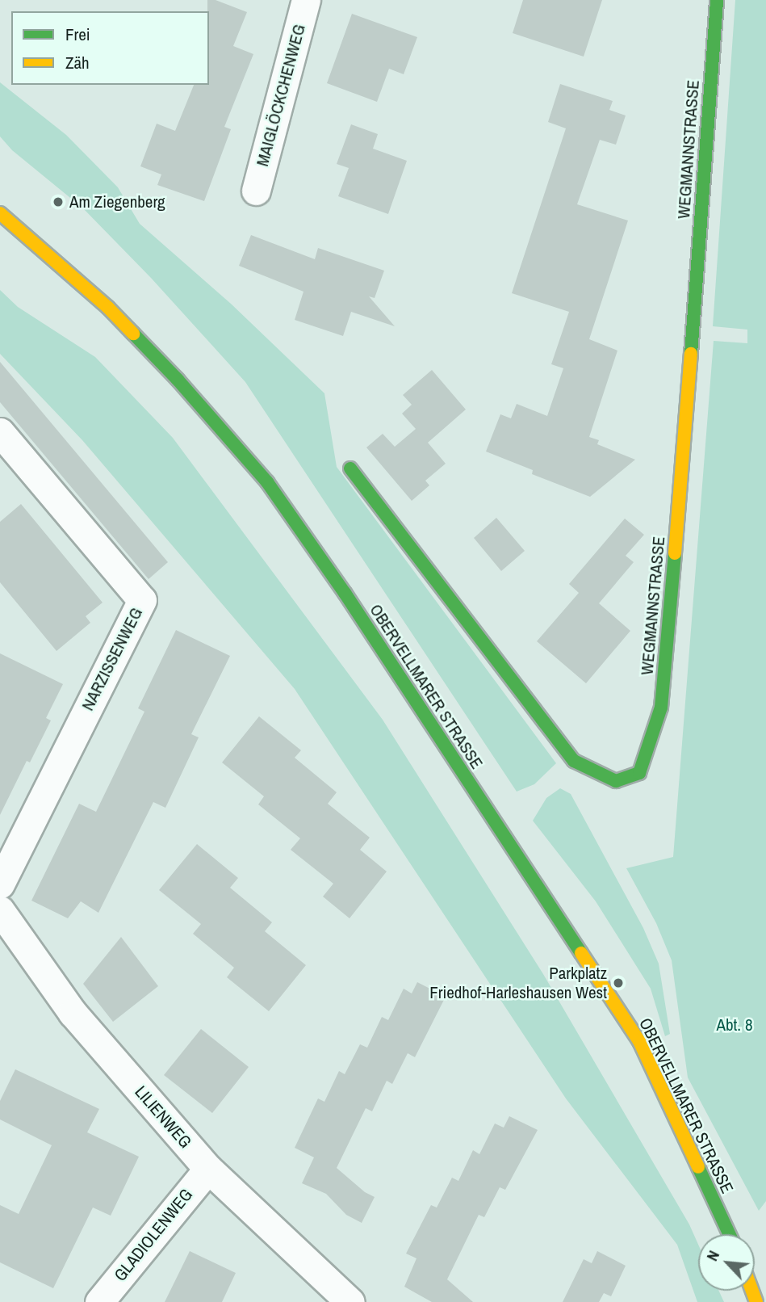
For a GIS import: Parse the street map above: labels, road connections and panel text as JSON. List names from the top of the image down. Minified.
{"streets":{"main road":["WEGMANNSTRASSE","OBERVELLMARER STRASSE"],"street":["MAIGLÖCKCHENWEG","NARZISSENWEG","LILIENWEG","GLADIOLENWEG"]},"crossings":[["LILIENWEG","GLADIOLENWEG"]],"parks":["Abt. 8"],"places":["Am Ziegenberg","Parkplatz Friedhof-Harleshausen West"],"legend":["Frei","Zäh"],"north":"top left"}
